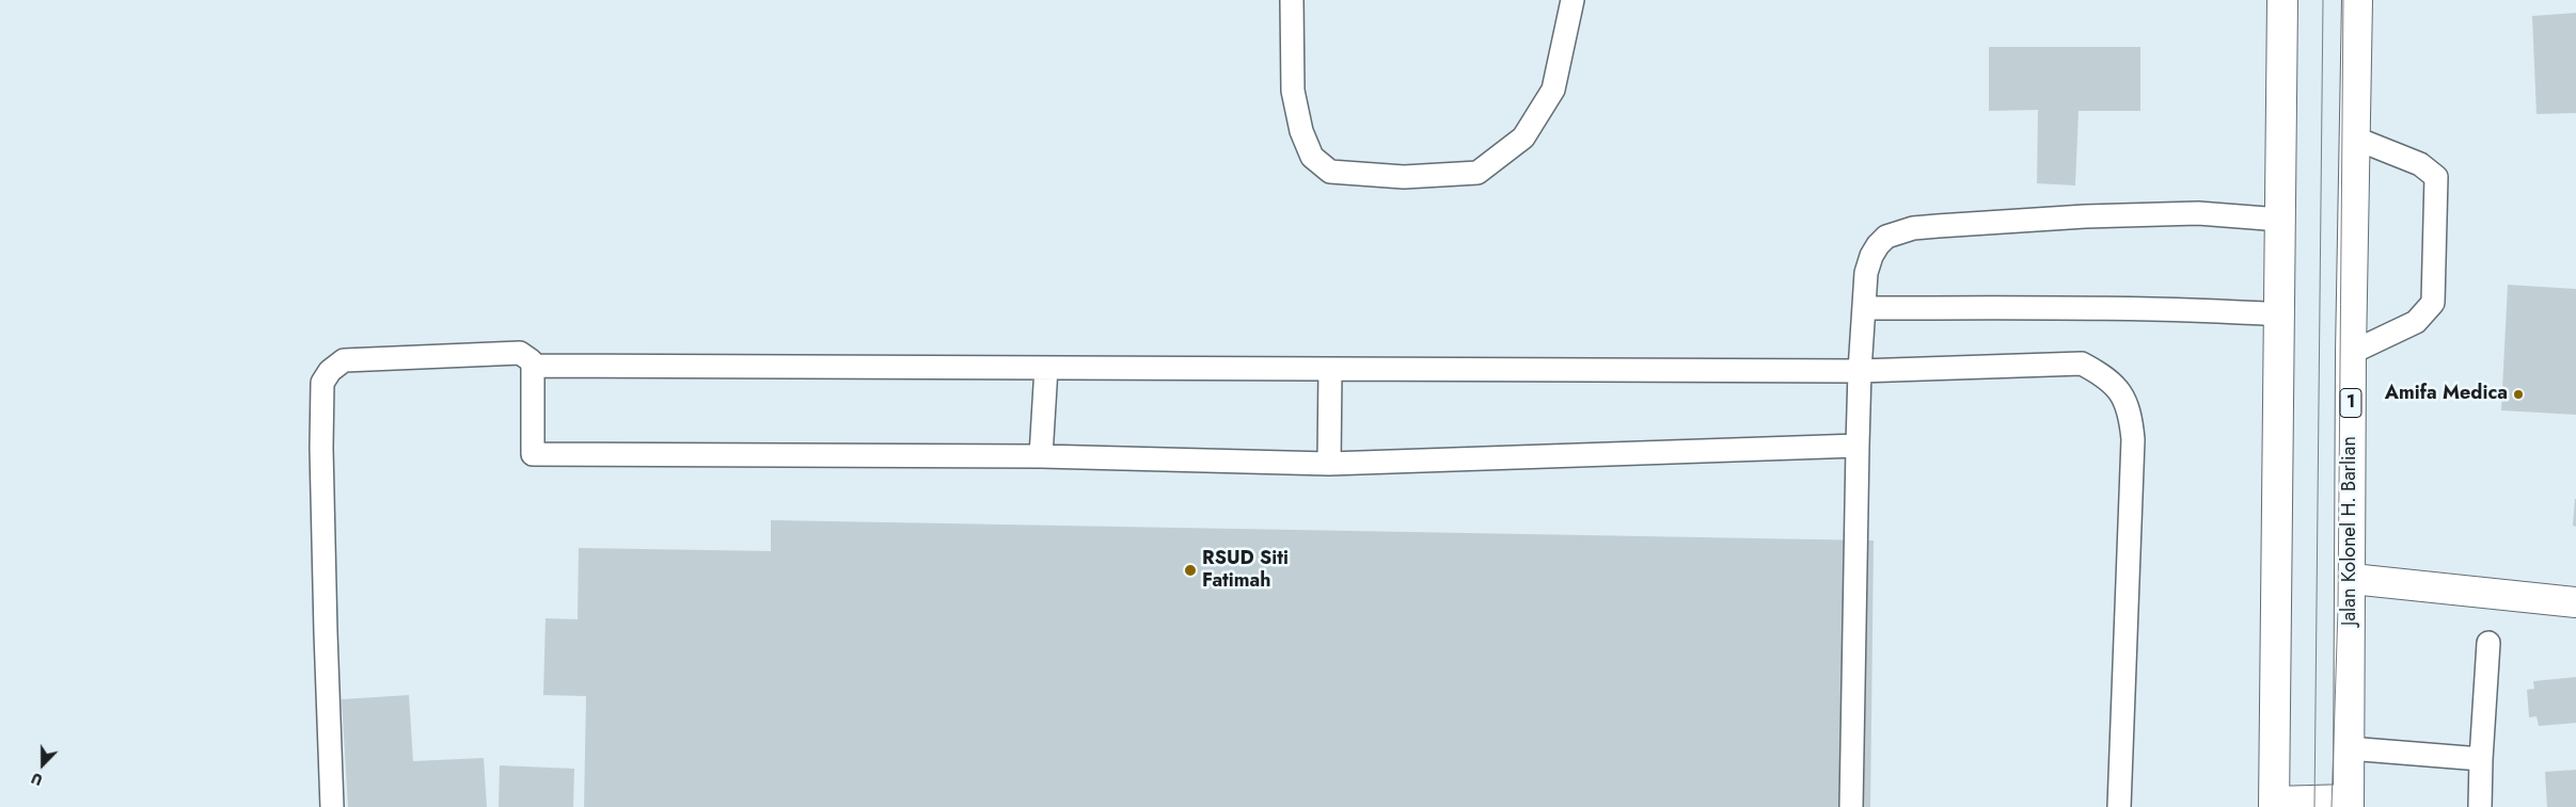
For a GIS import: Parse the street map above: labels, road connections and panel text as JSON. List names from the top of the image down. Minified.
{"streets":{"main road":["1","Jalan Kolonel H. Barlian"]},"places":["Amifa Medica","RSUD Siti Fatimah"],"north":"bottom"}
